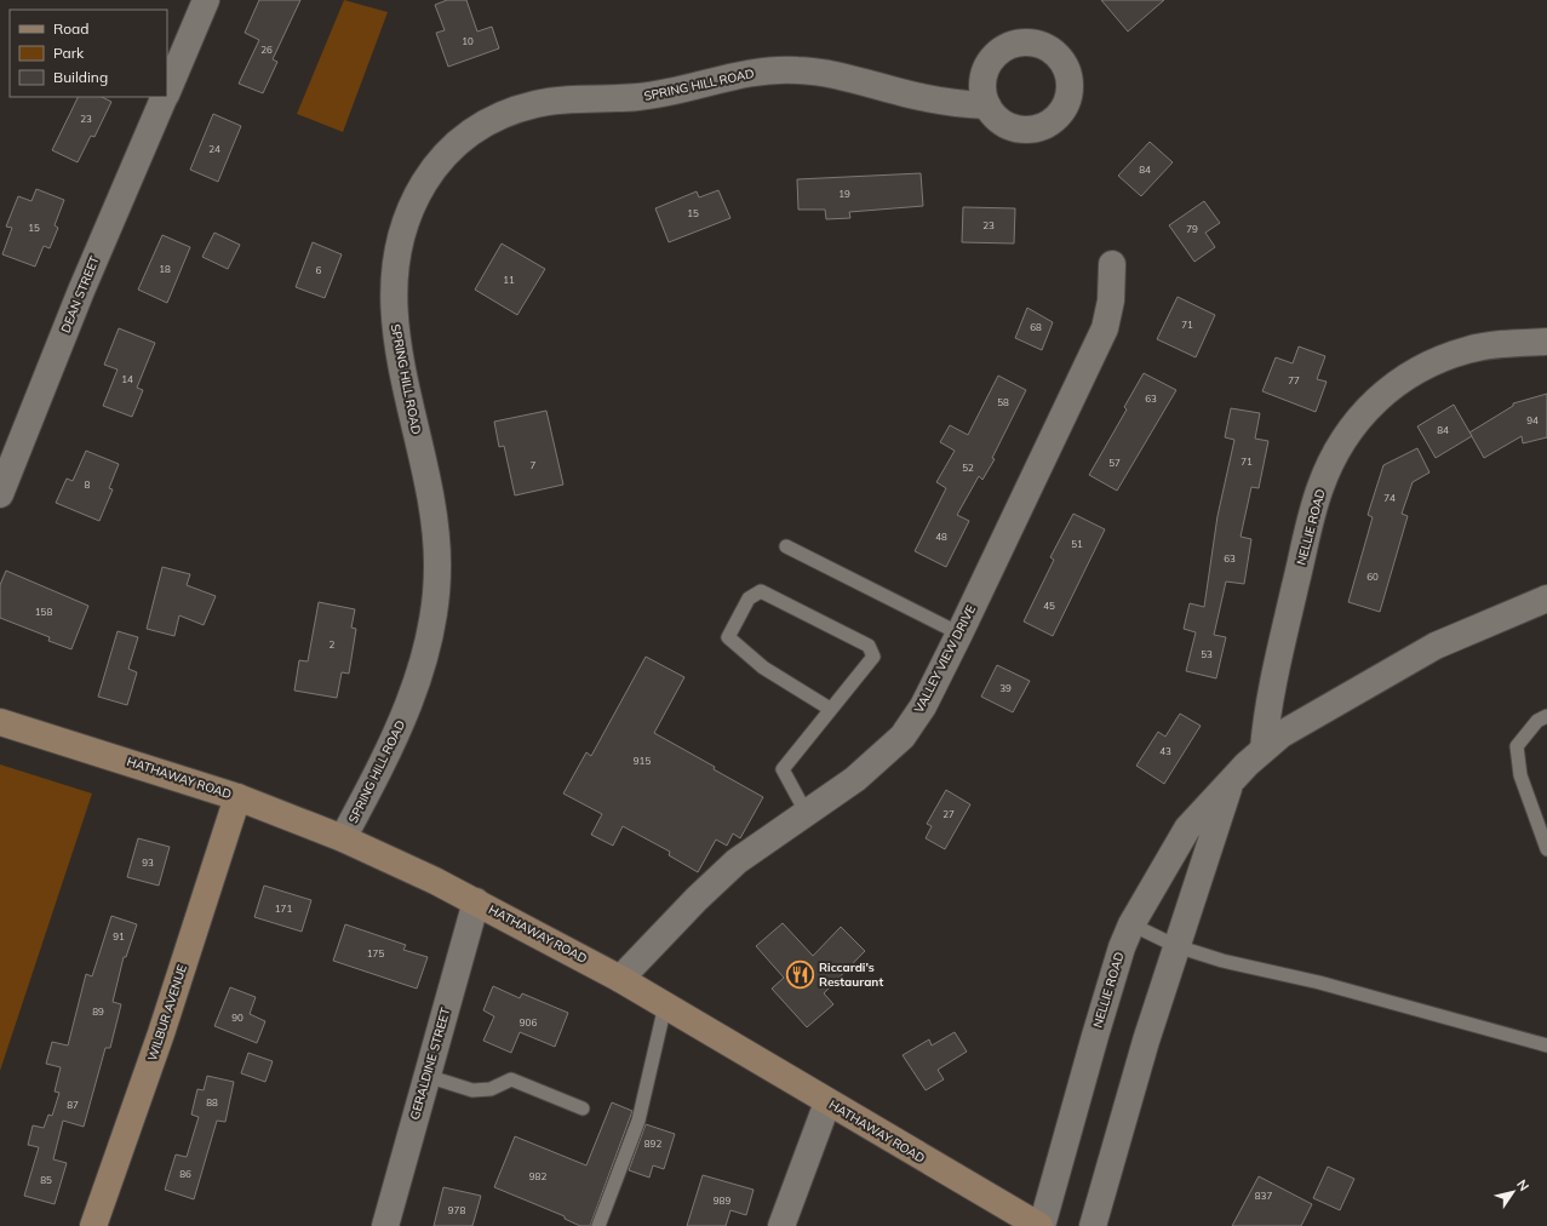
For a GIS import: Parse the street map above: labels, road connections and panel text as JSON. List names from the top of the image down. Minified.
{"streets":{"main road":["HATHAWAY ROAD","WILBUR AVENUE"],"street":["SPRING HILL ROAD","DEAN STREET","NELLIE ROAD","VALLEY VIEW DRIVE","GERALDINE STREET"]},"crossings":[["SPRING HILL ROAD","HATHAWAY ROAD"],["NELLIE ROAD","HATHAWAY ROAD"],["VALLEY VIEW DRIVE","HATHAWAY ROAD"],["HATHAWAY ROAD","WILBUR AVENUE"],["HATHAWAY ROAD","GERALDINE STREET"]],"places":{"restaurant":["Riccardi's Restaurant"]},"house_numbers":["10","26","23","24","84","19","15","23","15","79","18","6","11","71","68","14","77","63","58","94","84","71","57","7","52","8","74","48","51","63","60","45","158","2","53","39","43","915","27","93","171","91","175","89","90","906","88","87","892","86","982","85","837","989","978"],"legend":["Road","Park","Building"],"north":"top right"}
